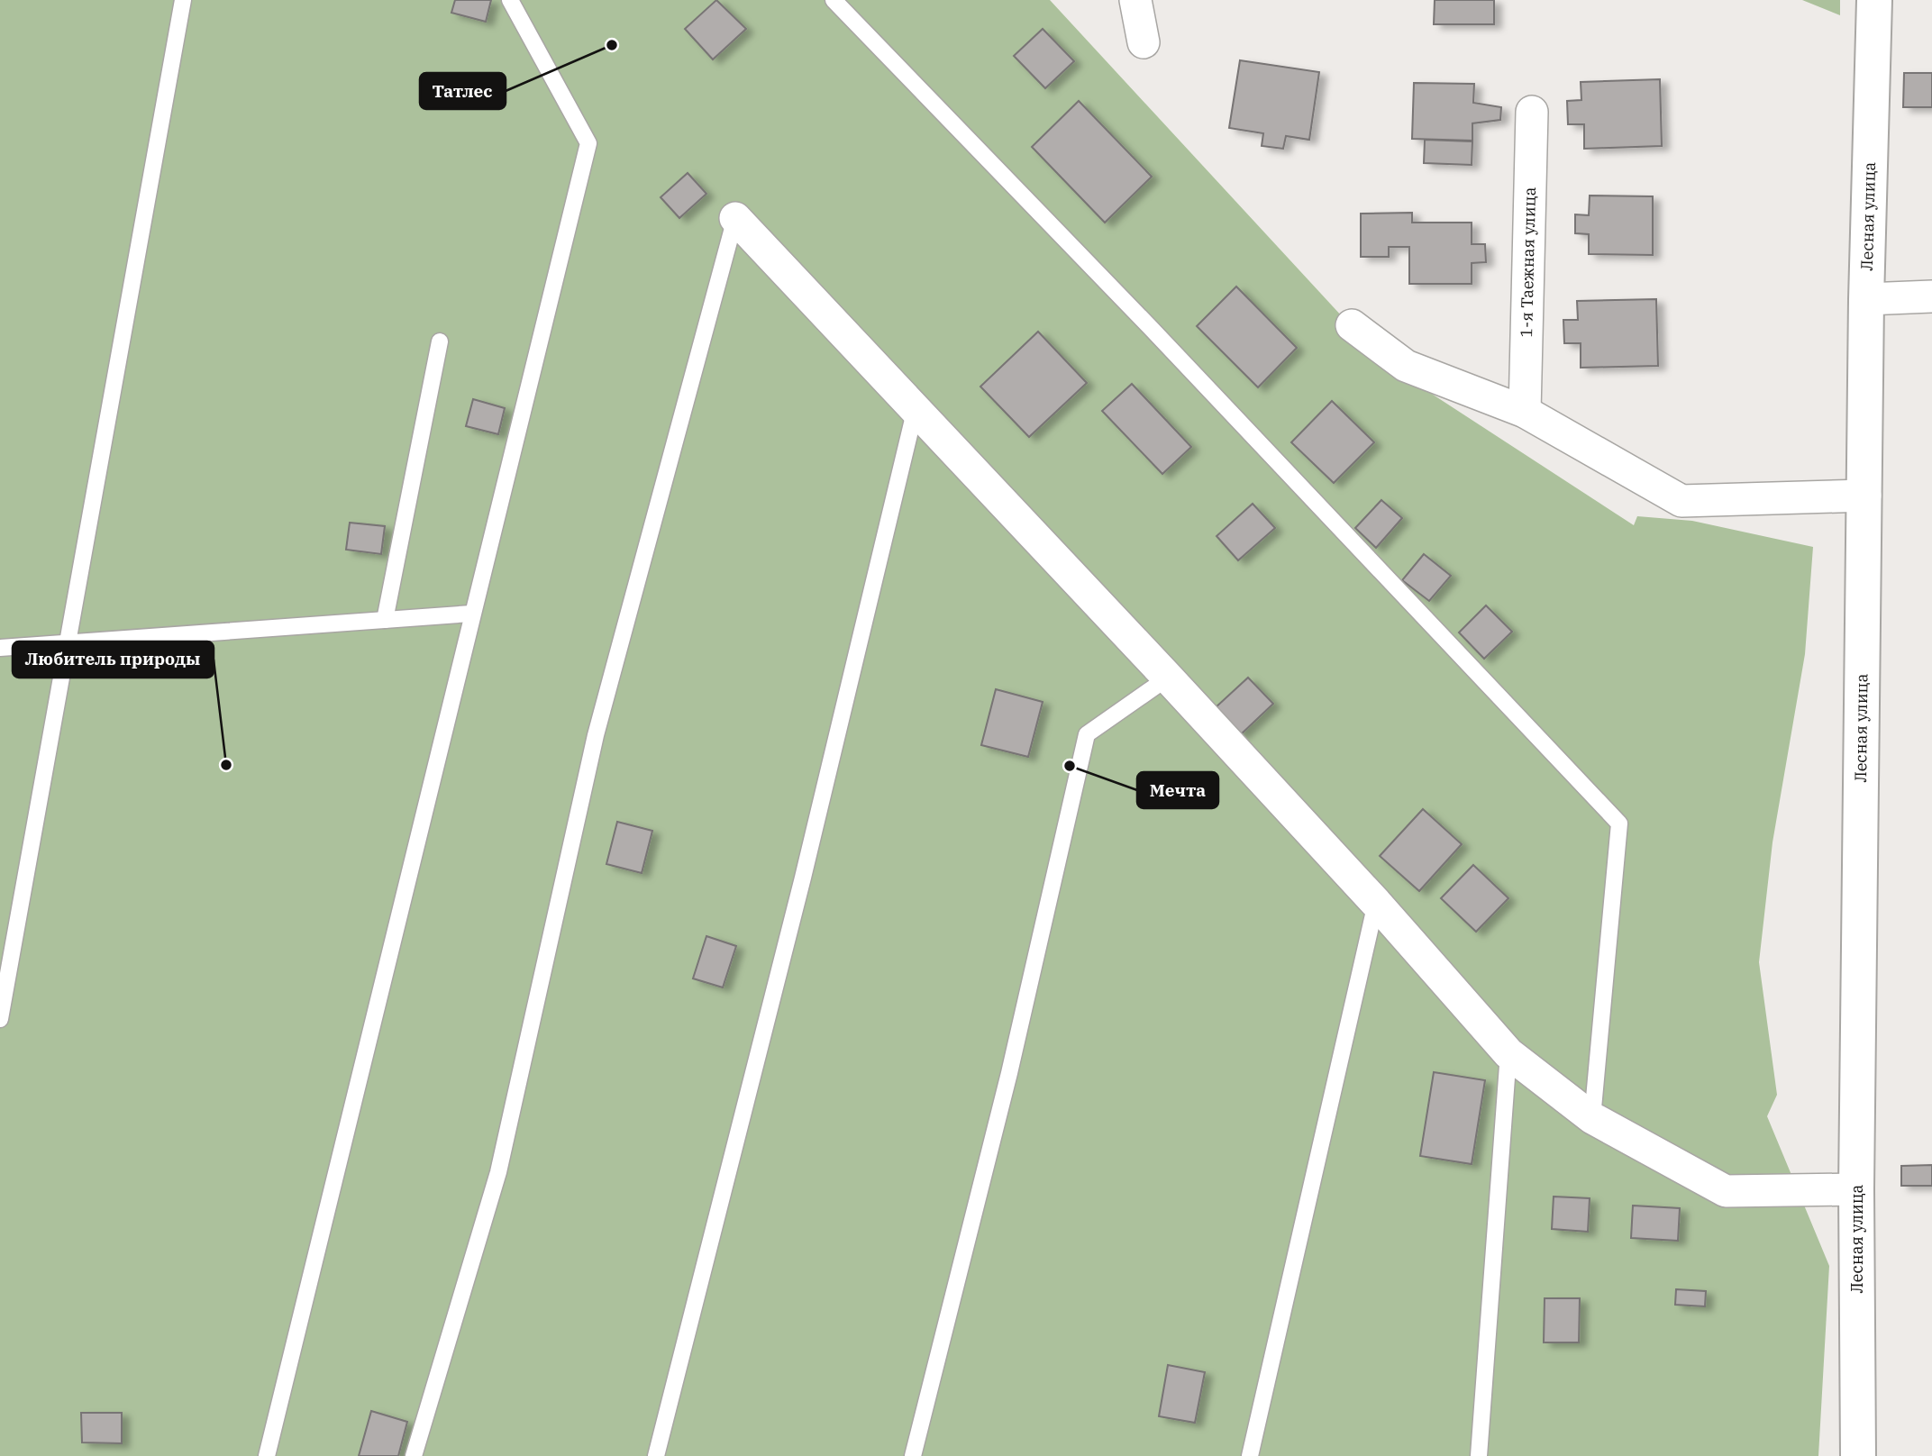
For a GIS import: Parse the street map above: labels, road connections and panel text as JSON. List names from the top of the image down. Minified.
{"streets":{"street":["Лесная улица","1-я Таежная улица"]},"places":["Татлес","Любитель природы","Мечта"]}
